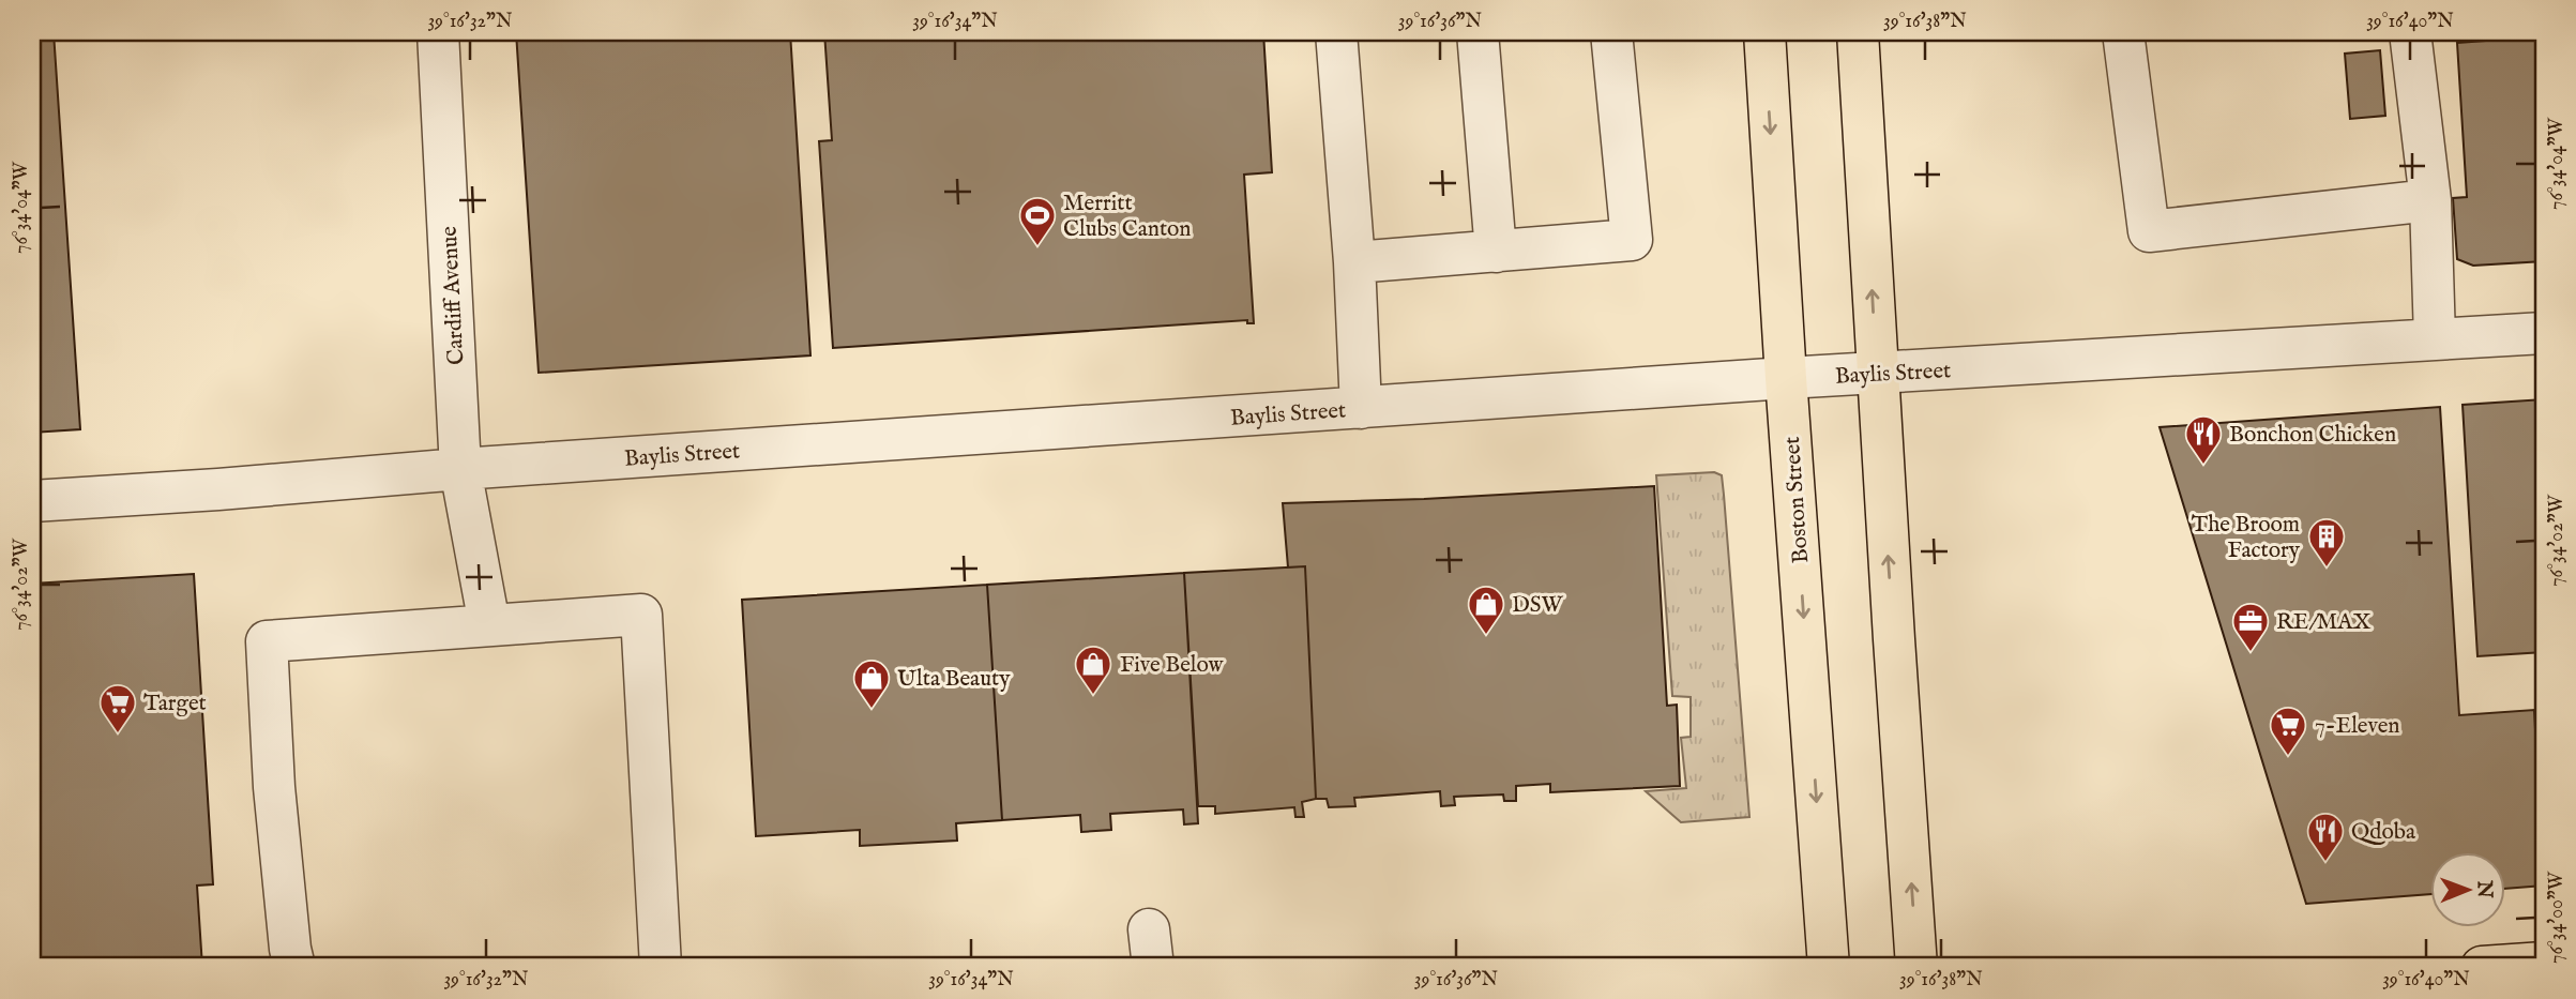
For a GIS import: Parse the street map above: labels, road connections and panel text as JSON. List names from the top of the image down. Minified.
{"streets":{"main road":["Boston Street"],"street":["Cardiff Avenue","Baylis Street"]},"crossings":[["Cardiff Avenue","Baylis Street"],["Baylis Street","Boston Street"]],"places":{"sports":["Merritt Clubs Canton"],"restaurant":["Bonchon Chicken","Qdoba"],"building":["The Broom Factory"],"shop":["DSW","Five Below","Ulta Beauty"],"office":["RE/MAX"],"supermarket":["Target","7-Eleven"]},"north":"right","coordinates":["39°16'32\"N","39°16'34\"N","39°16'36\"N","39°16'38\"N","39°16'40\"N","76°34'04\"W","76°34'02\"W","76°34'00\"W"]}
